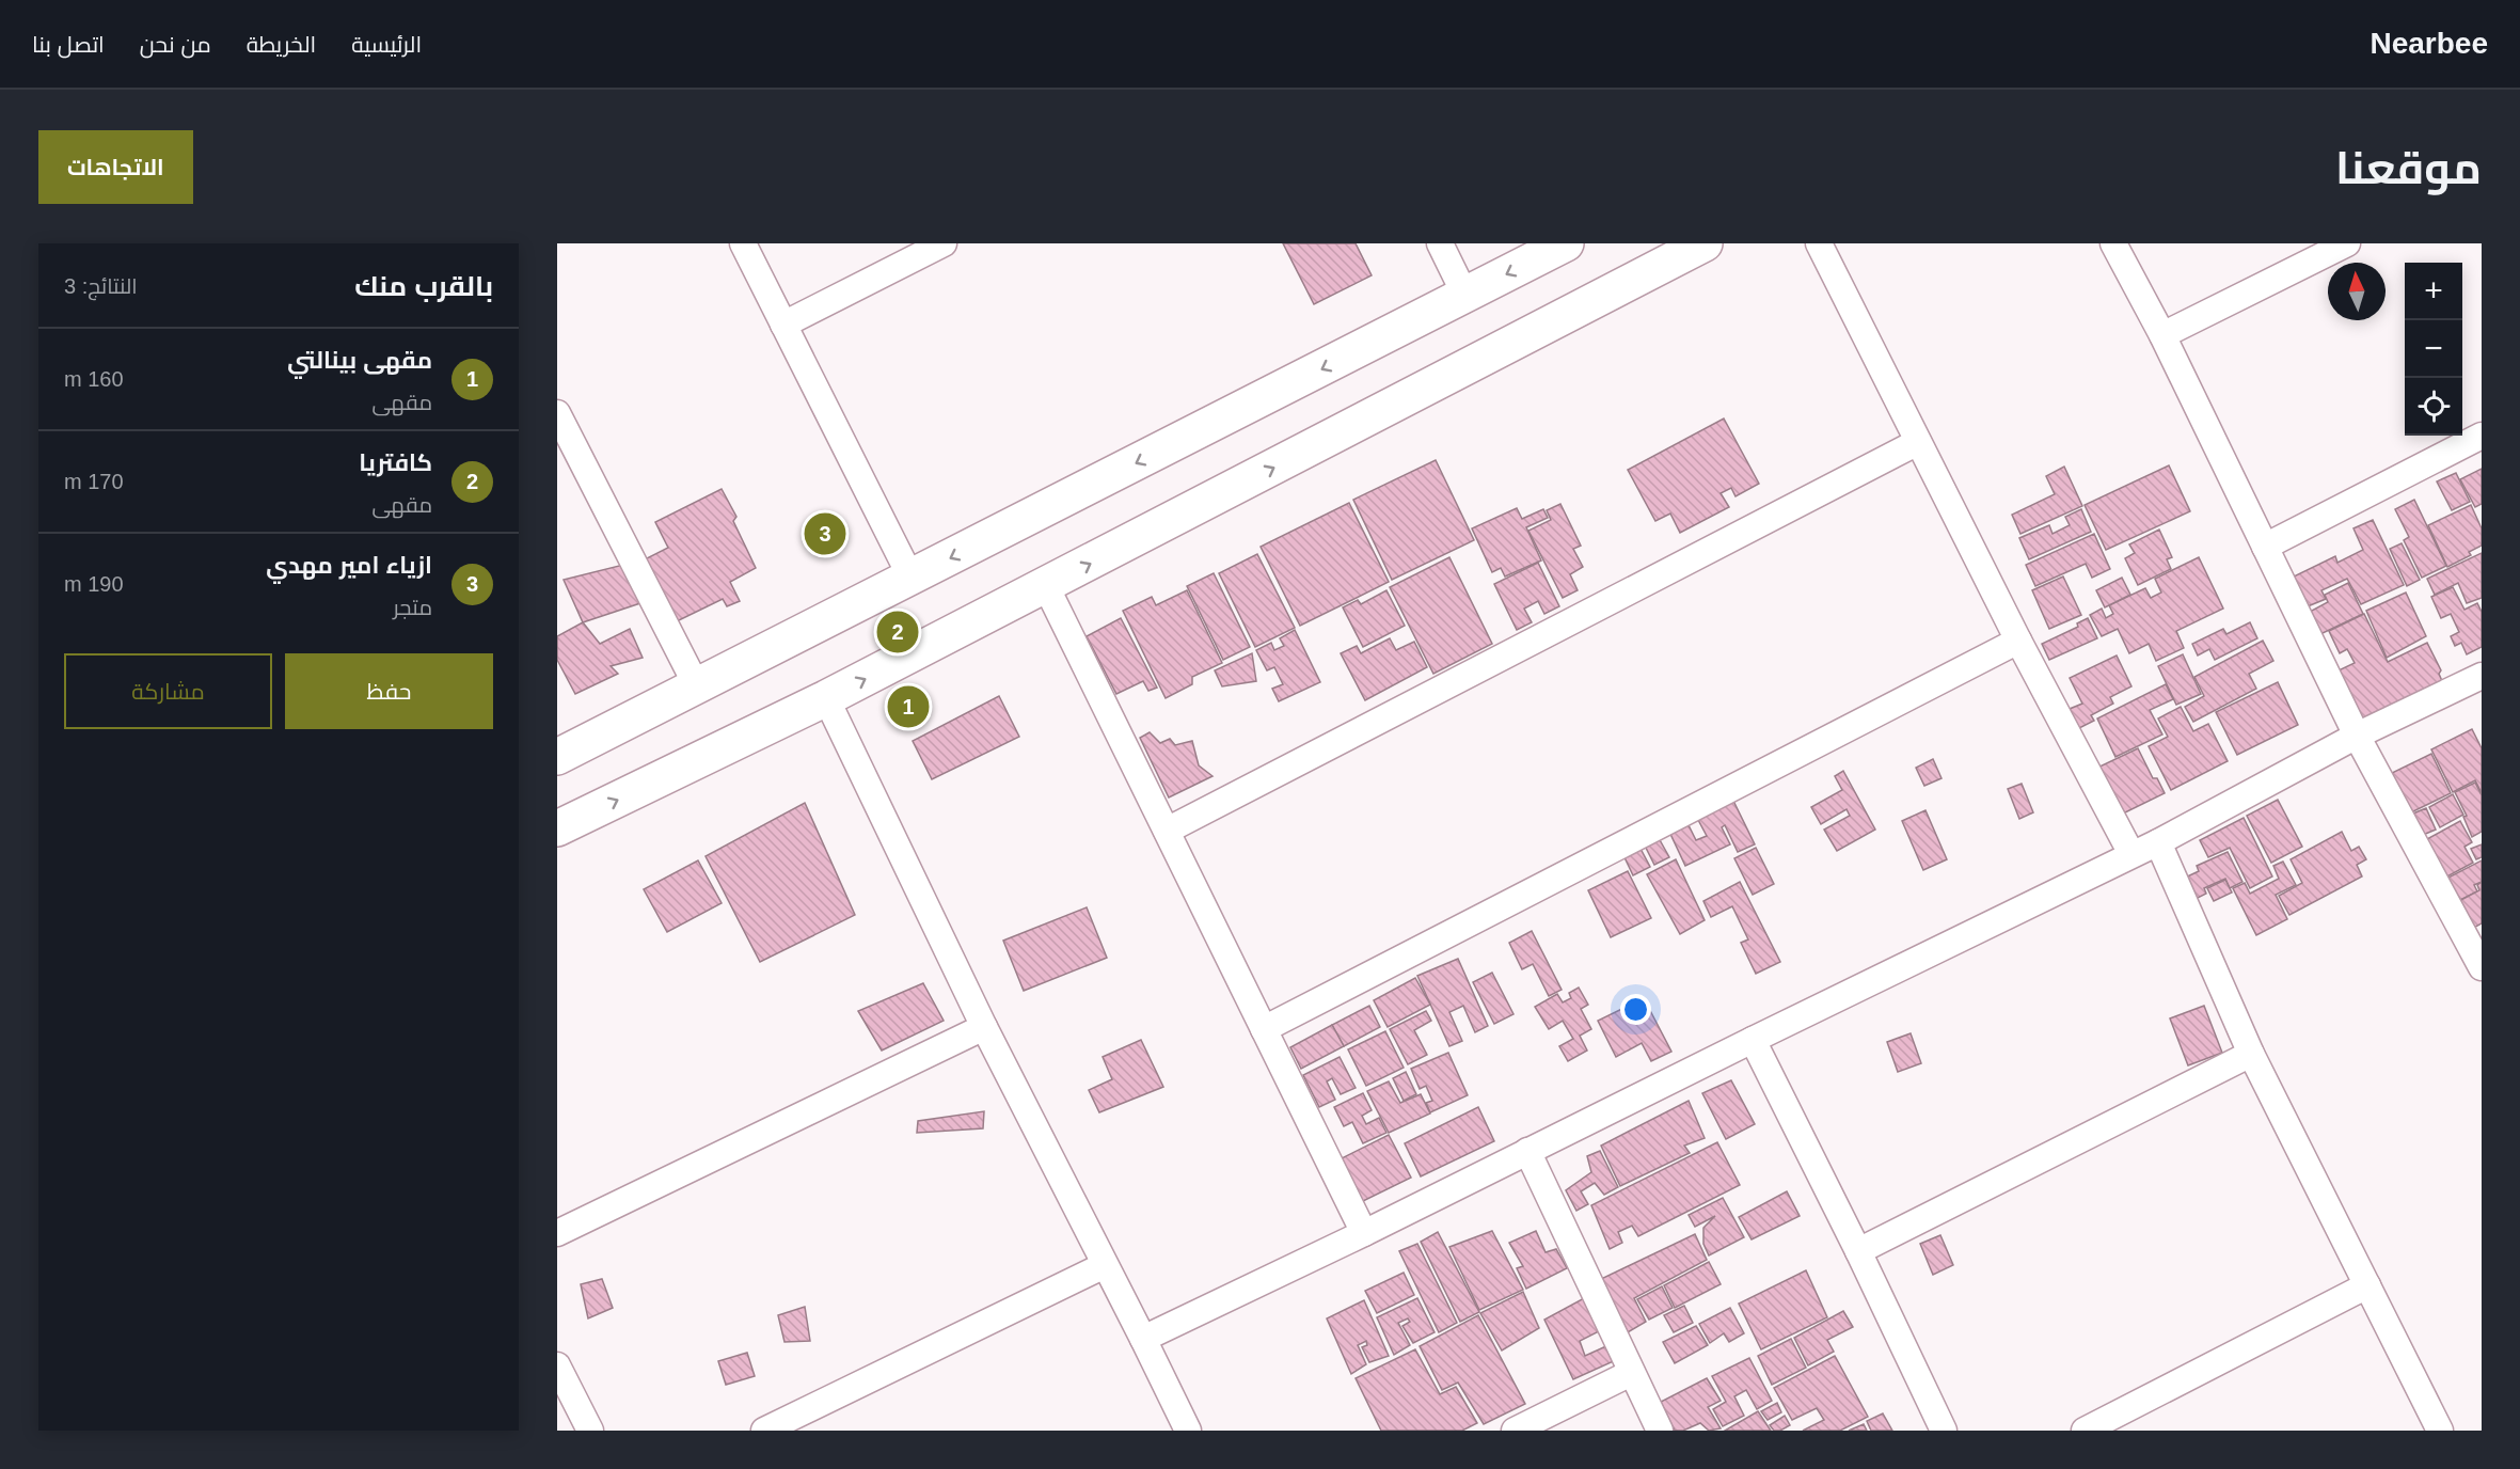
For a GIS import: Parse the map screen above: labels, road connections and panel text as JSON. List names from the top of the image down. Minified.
{"north":"top","page":{"header":"Nearbee","nav":["الرئيسية","الخريطة","من نحن","اتصل بنا"],"title":"موقعنا","buttons":["الاتجاهات",["حفظ","مشاركة"]],"heading":["بالقرب منك","النتائج: 3"],"map_buttons":["+","−"],"list":[{"mark":"1","name":"مقهى بينالتي","note":"مقهى","value":"160 m"},{"mark":"2","name":"كافتريا","note":"مقهى","value":"170 m"},{"mark":"3","name":"ازياء امير مهدي","note":"متجر","value":"190 m"}],"pins":["3","2","1"]}}
